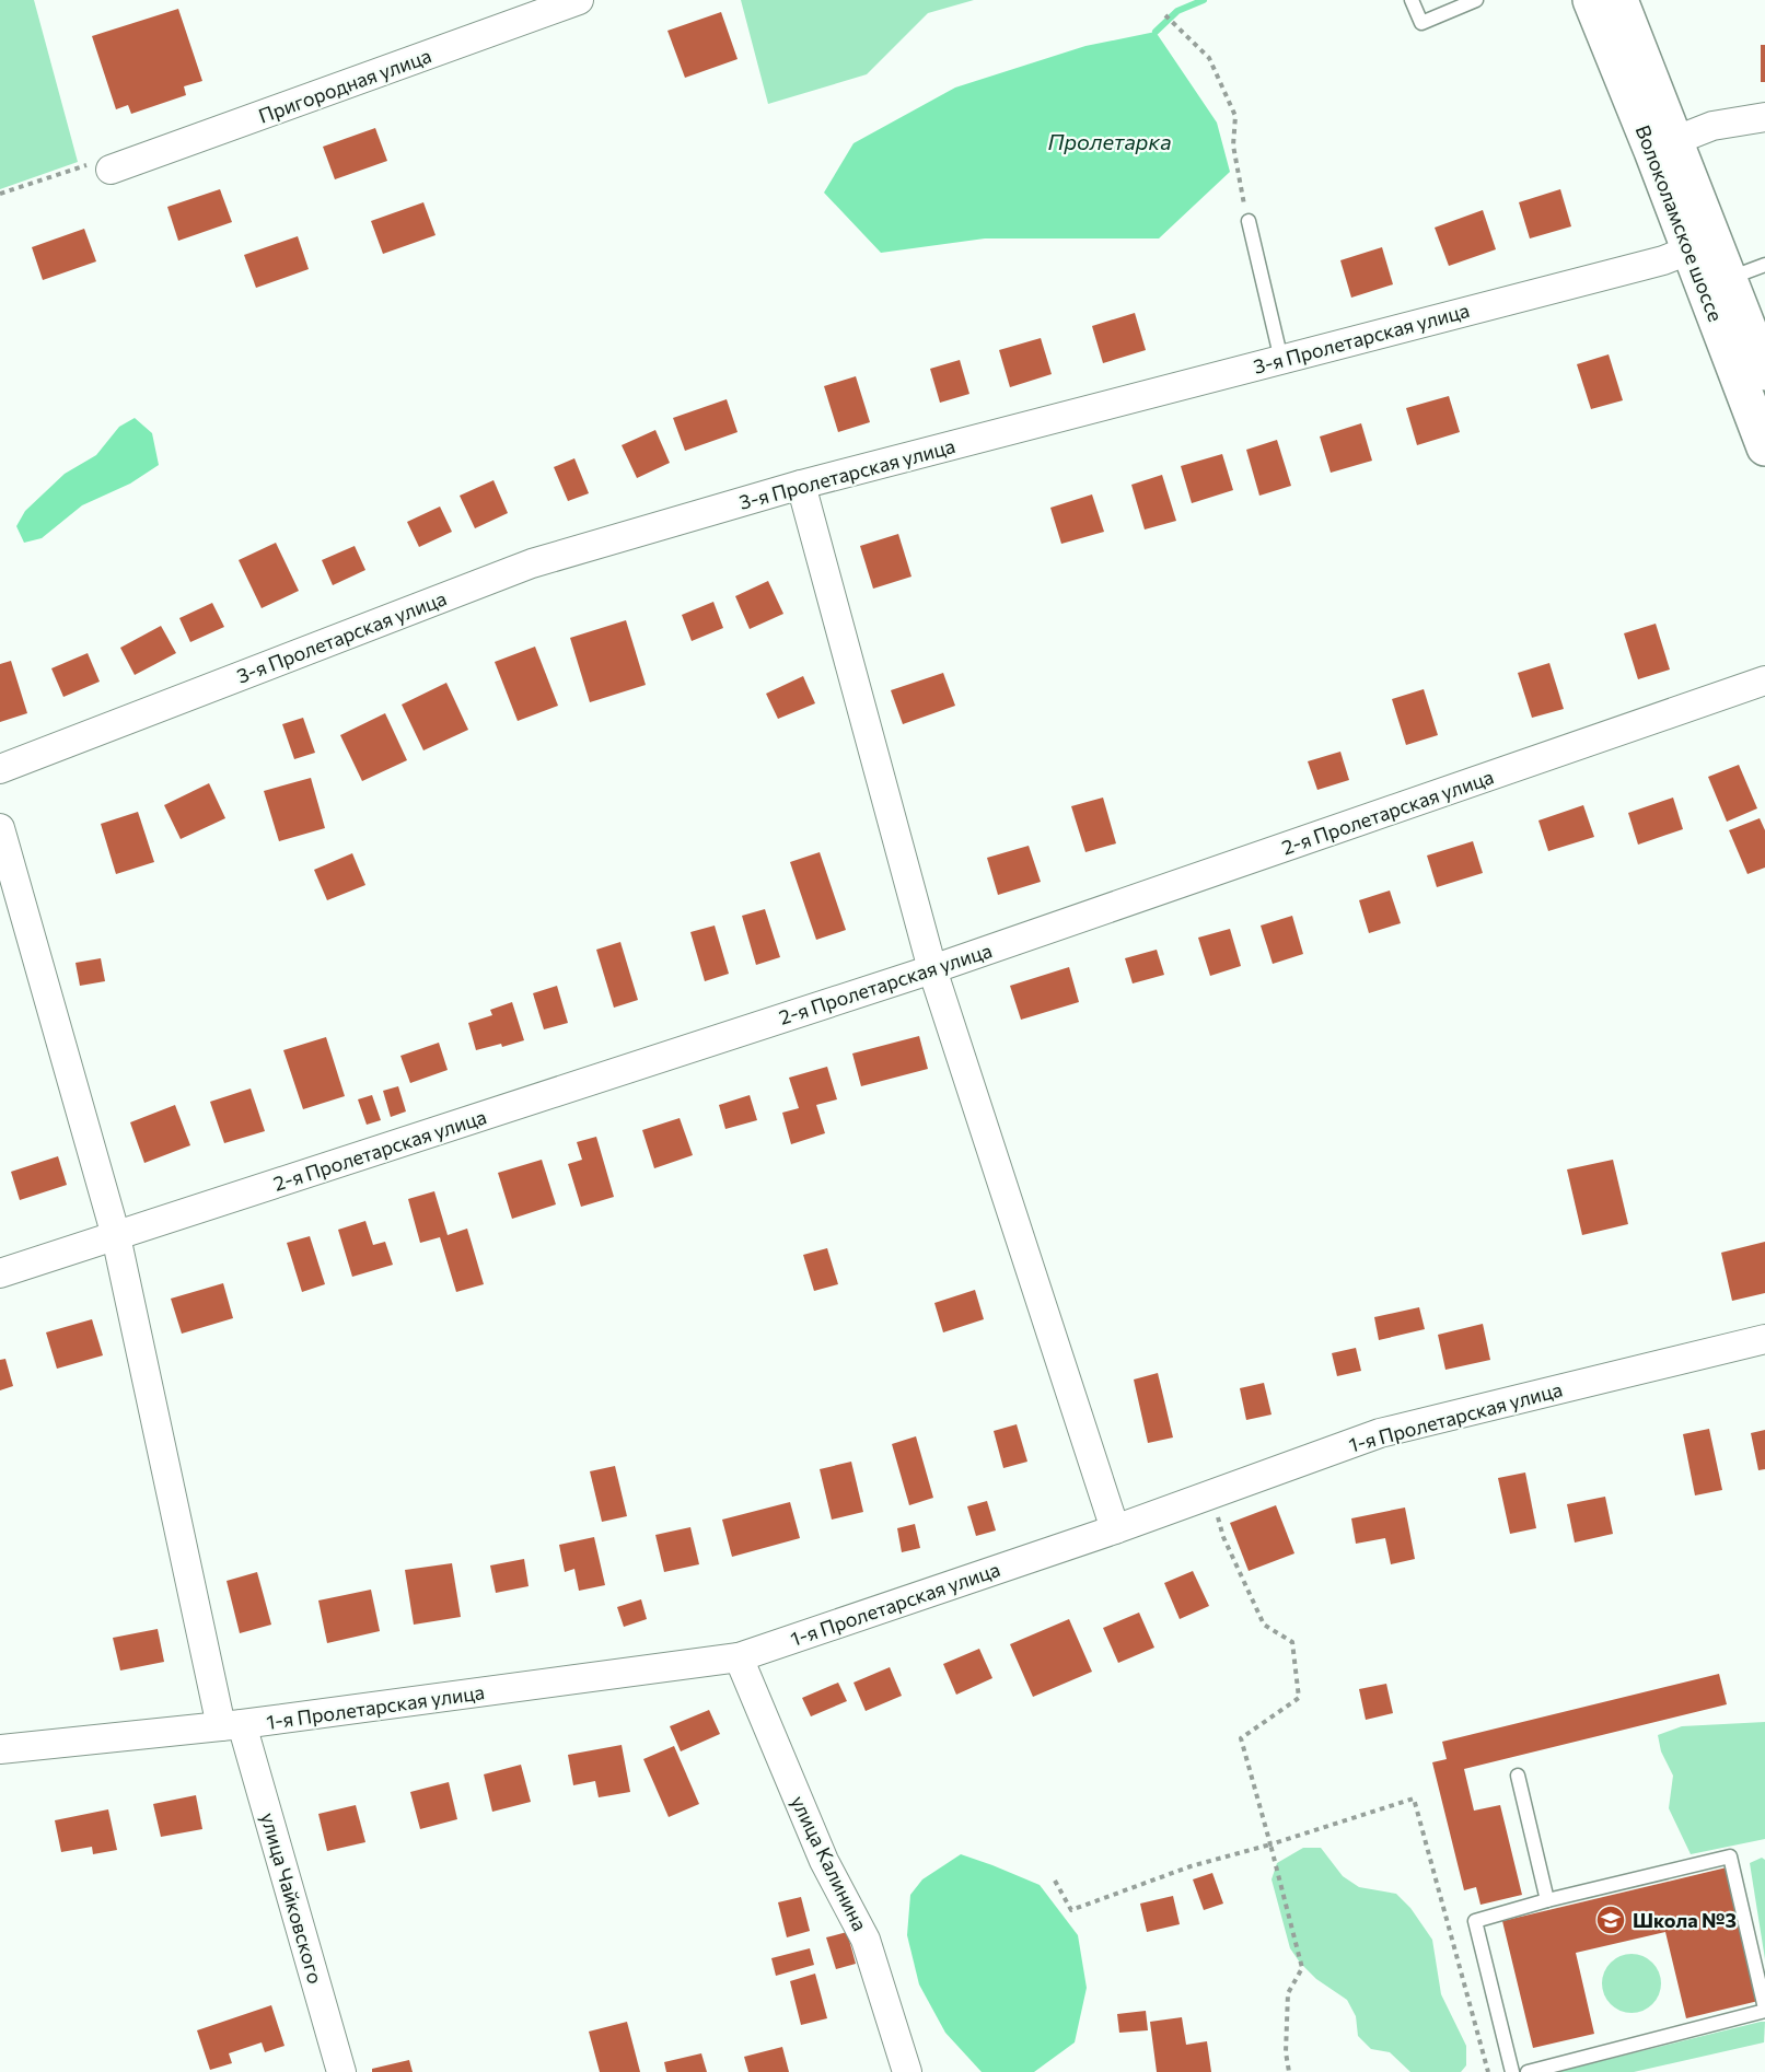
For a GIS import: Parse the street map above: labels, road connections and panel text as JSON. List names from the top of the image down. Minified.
{"streets":{"main road":["Волоколамское шоссе"],"street":["Пригородная улица","3-я Пролетарская улица","2-я Пролетарская улица","1-я Пролетарская улица","улица Калинина","улица Чайковского"]},"crossings":[["Волоколамское шоссе","3-я Пролетарская улица"],["2-я Пролетарская улица","улица Чайковского"],["1-я Пролетарская улица","улица Калинина"],["1-я Пролетарская улица","улица Чайковского"]],"water":["Пролетарка"],"places":{"school or university":["Школа №3"]}}
